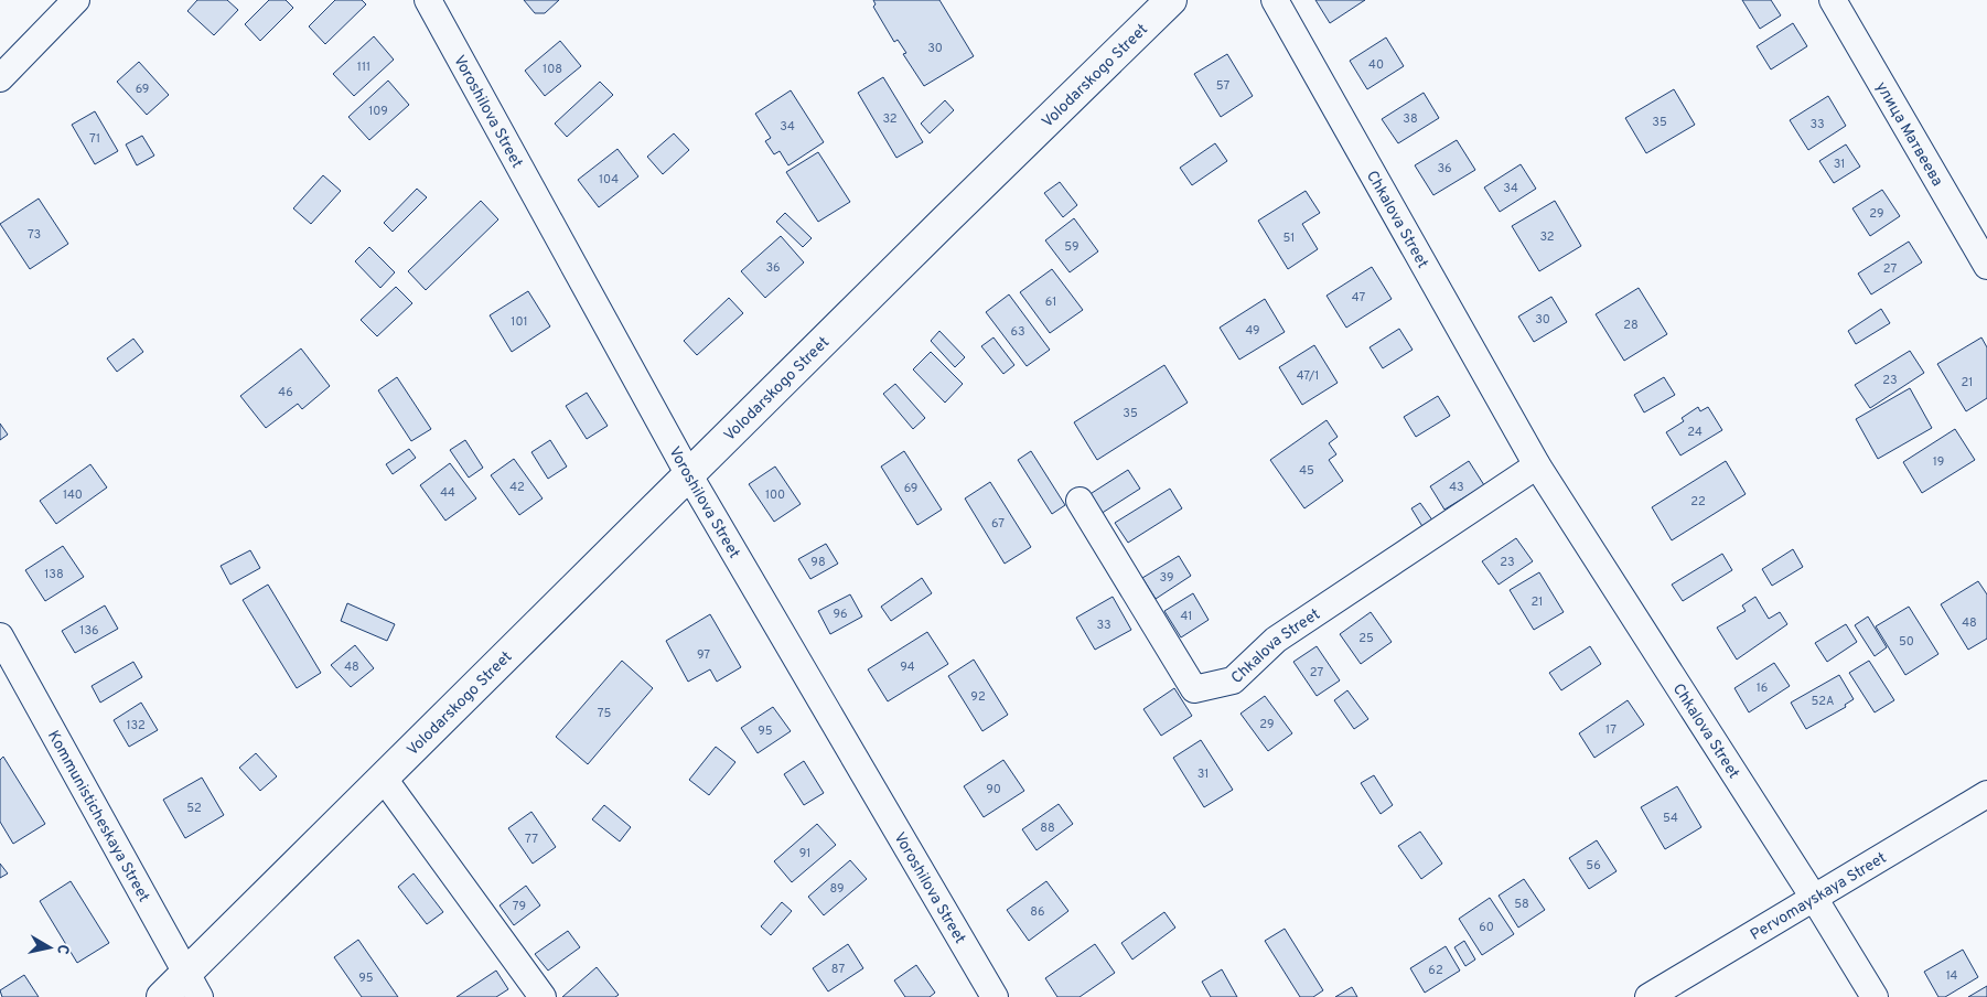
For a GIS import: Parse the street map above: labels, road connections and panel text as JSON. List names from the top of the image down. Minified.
{"streets":{"main road":["Volodarskogo Street"],"street":["Voroshilova Street","улица Матвеева","Chkalova Street","Kommunisticheskaya Street","Pervomayskaya Street"]},"crossings":[["Volodarskogo Street","Voroshilova Street"],["Volodarskogo Street","Kommunisticheskaya Street"],["Chkalova Street","Pervomayskaya Street"]],"house_numbers":["30","40","111","108","57","69","109","32","38","35","33","34","71","31","36","104","34","29","73","32","51","59","36","27","47","61","30","101","28","49","63","47/1","23","21","46","35","24","19","45","42","43","69","44","140","100","22","67","98","23","138","39","21","96","41","48","33","136","25","50","97","48","94","27","16","92","52А","75","29","132","17","95","31","90","52","54","88","77","91","56","89","58","79","86","60","87","62","14","95"],"north":"right"}
